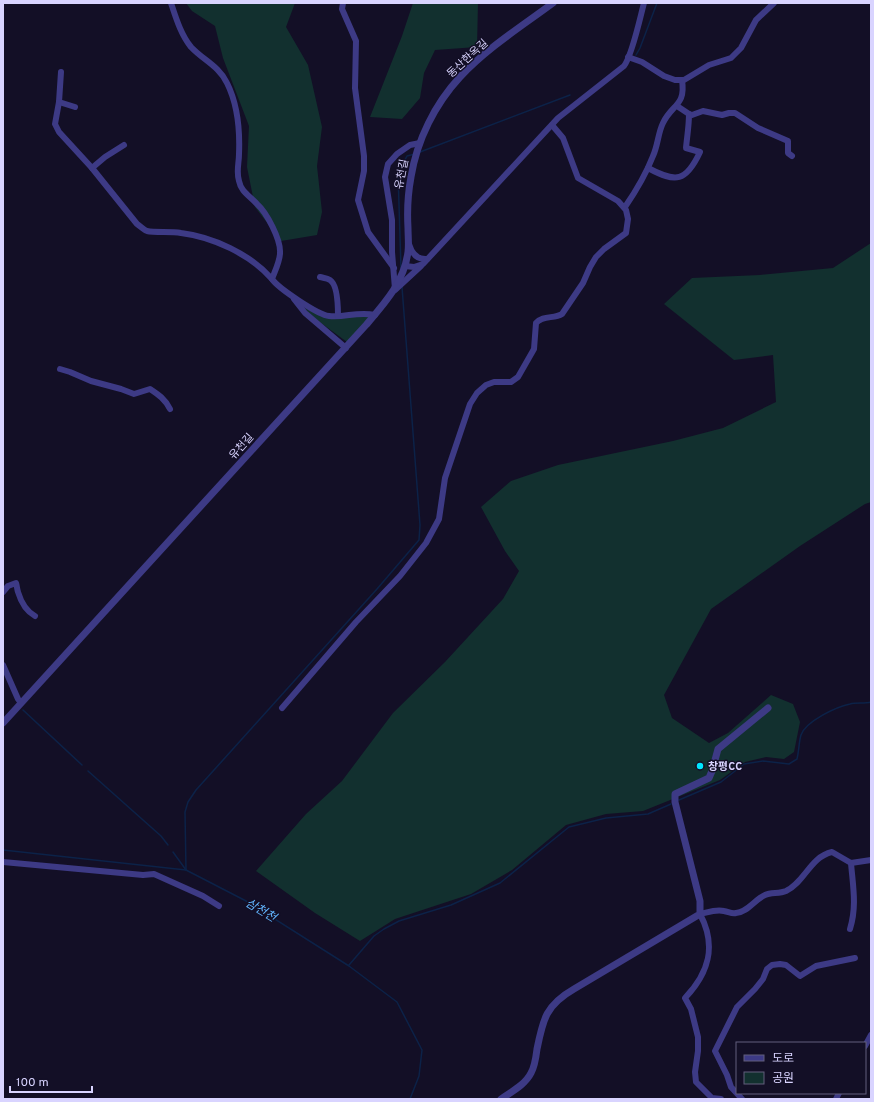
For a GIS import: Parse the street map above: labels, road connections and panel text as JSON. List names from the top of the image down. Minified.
{"streets":{"street":["동산한옥길","유천길"]},"crossings":[["동산한옥길","유천길"]],"water":["삼천천"],"places":["창평CC"],"legend":["도로","공원"],"scale_bar":"100 m"}
